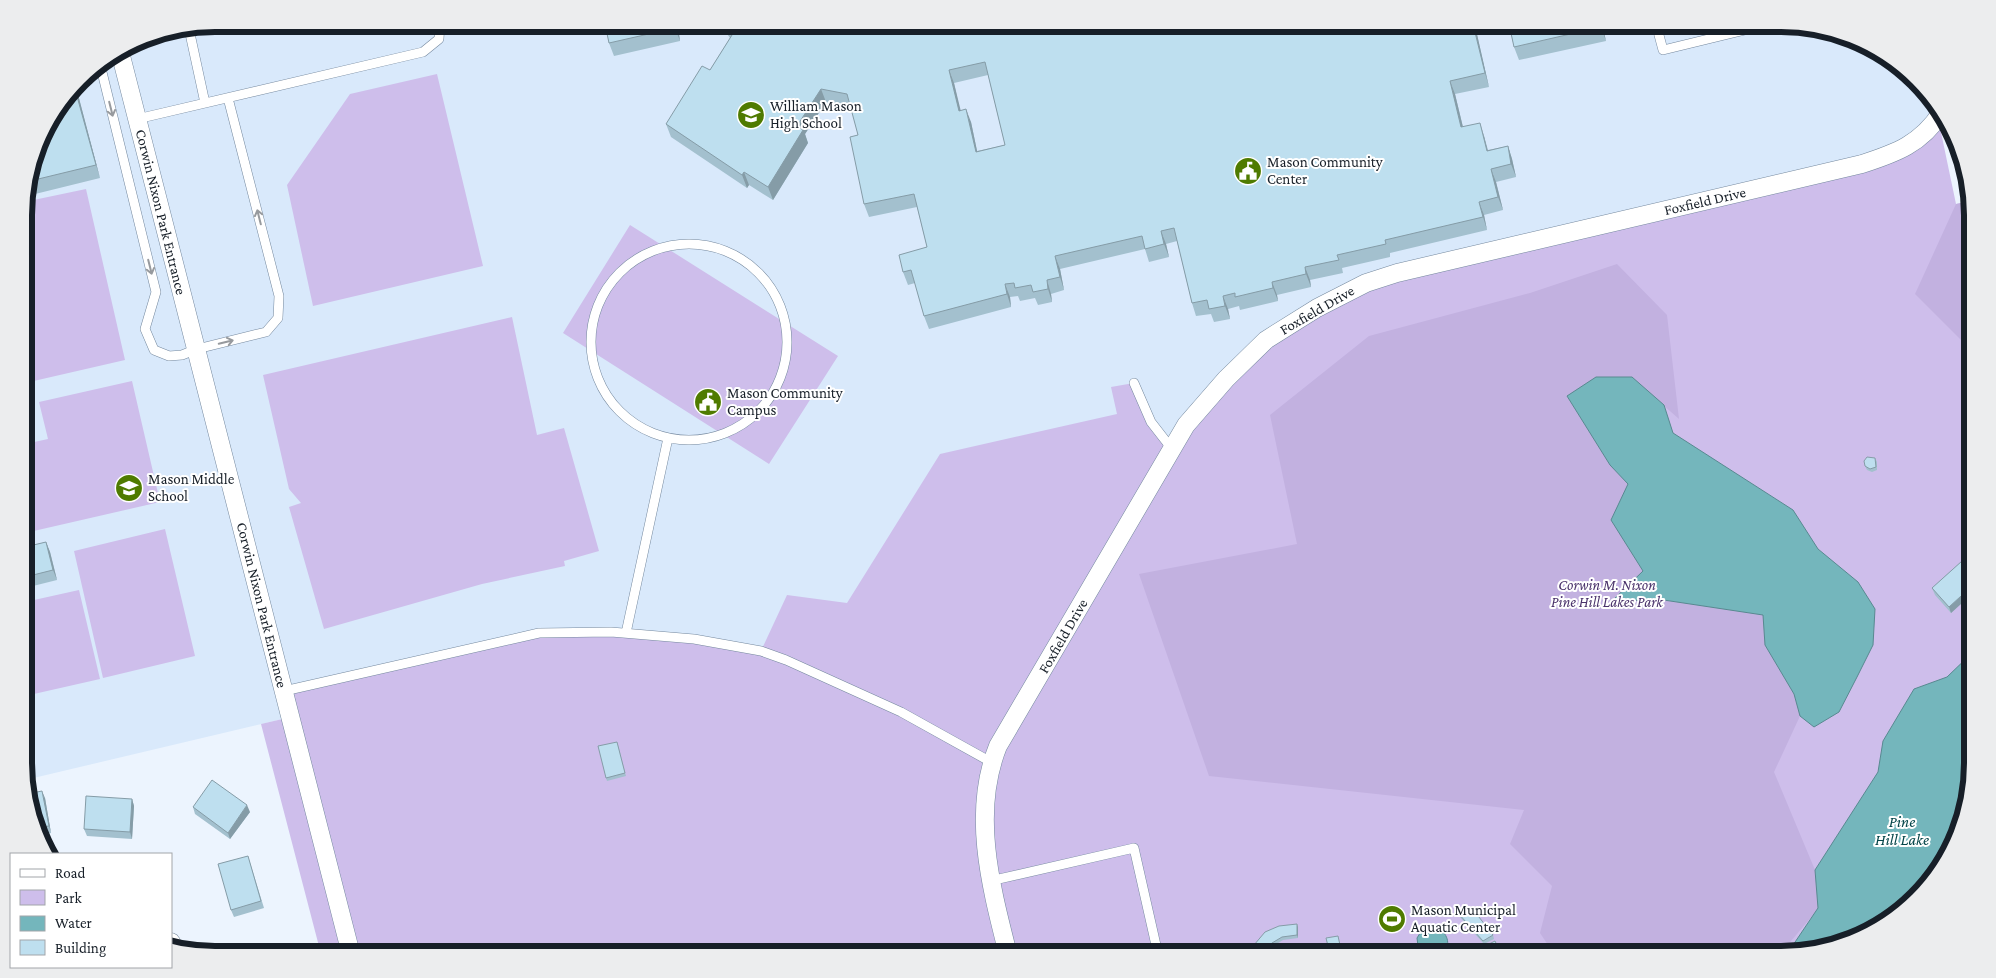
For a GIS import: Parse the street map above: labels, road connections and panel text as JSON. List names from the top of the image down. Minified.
{"streets":{"street":["Foxfield Drive","Corwin Nixon Park Entrance"]},"water":["Pine Hill Lake"],"parks":["Corwin M. Nixon Pine Hill Lakes Park"],"places":{"school or university":["William Mason High School","Mason Middle School"],"public building":["Mason Community Center","Mason Community Campus"],"sports":["Mason Municipal Aquatic Center"]},"legend":["Road","Park","Water","Building"]}
